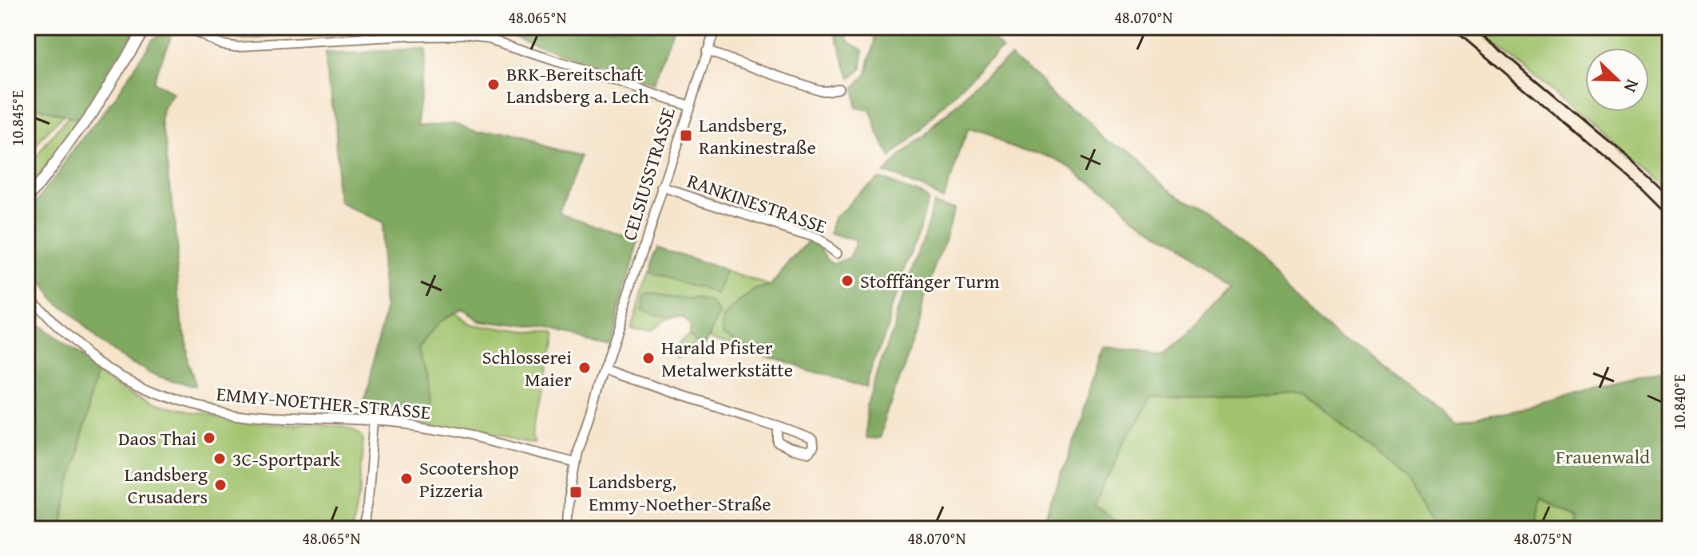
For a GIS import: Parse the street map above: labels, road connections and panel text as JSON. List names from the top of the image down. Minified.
{"streets":{"street":["CELSIUSSTRASSE","RANKINESTRASSE","EMMY-NOETHER-STRASSE"]},"crossings":[["CELSIUSSTRASSE","RANKINESTRASSE"],["CELSIUSSTRASSE","EMMY-NOETHER-STRASSE"]],"parks":["Frauenwald"],"places":{"other":["BRK-Bereitschaft Landsberg a. Lech","Stofffänger Turm","Harald Pfister Metalwerkstätte","Schlosserei Maier","Daos Thai","3C-Sportpark","Scootershop Pizzeria","Landsberg Crusaders"],"transit":["Landsberg, Rankinestraße","Landsberg, Emmy-Noether-Straße"]},"north":"bottom right","coordinates":["48.065°N","48.070°N","10.845°E","10.840°E","48.075°N"]}
